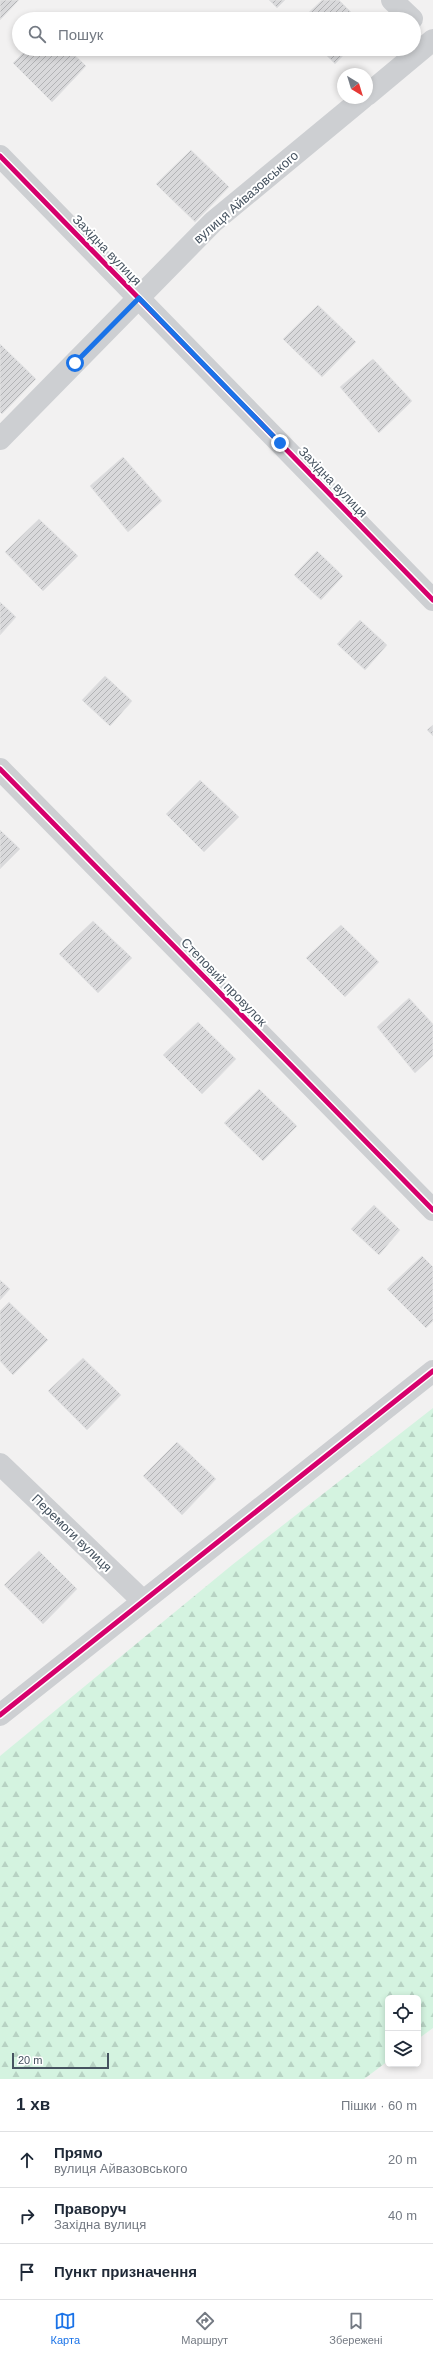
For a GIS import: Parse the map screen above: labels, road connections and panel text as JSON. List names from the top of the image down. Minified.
{"streets":{"street":["вулиця Айвазовського","Західна вулиця","Степовий провулок","Перемоги вулиця"]},"crossings":[["вулиця Айвазовського","Західна вулиця"]],"scale_bar":"20 m","north":"bottom right","page":{"search":"Пошук","scale":"20 m","heading":["1 хв","Пішки · 60 m"],"list":[["Прямо","вулиця Айвазовського","20 m"],["Праворуч","Західна вулиця","40 m"],"Пункт призначення"],"nav":["Карта","Маршрут","Збережені"]}}
